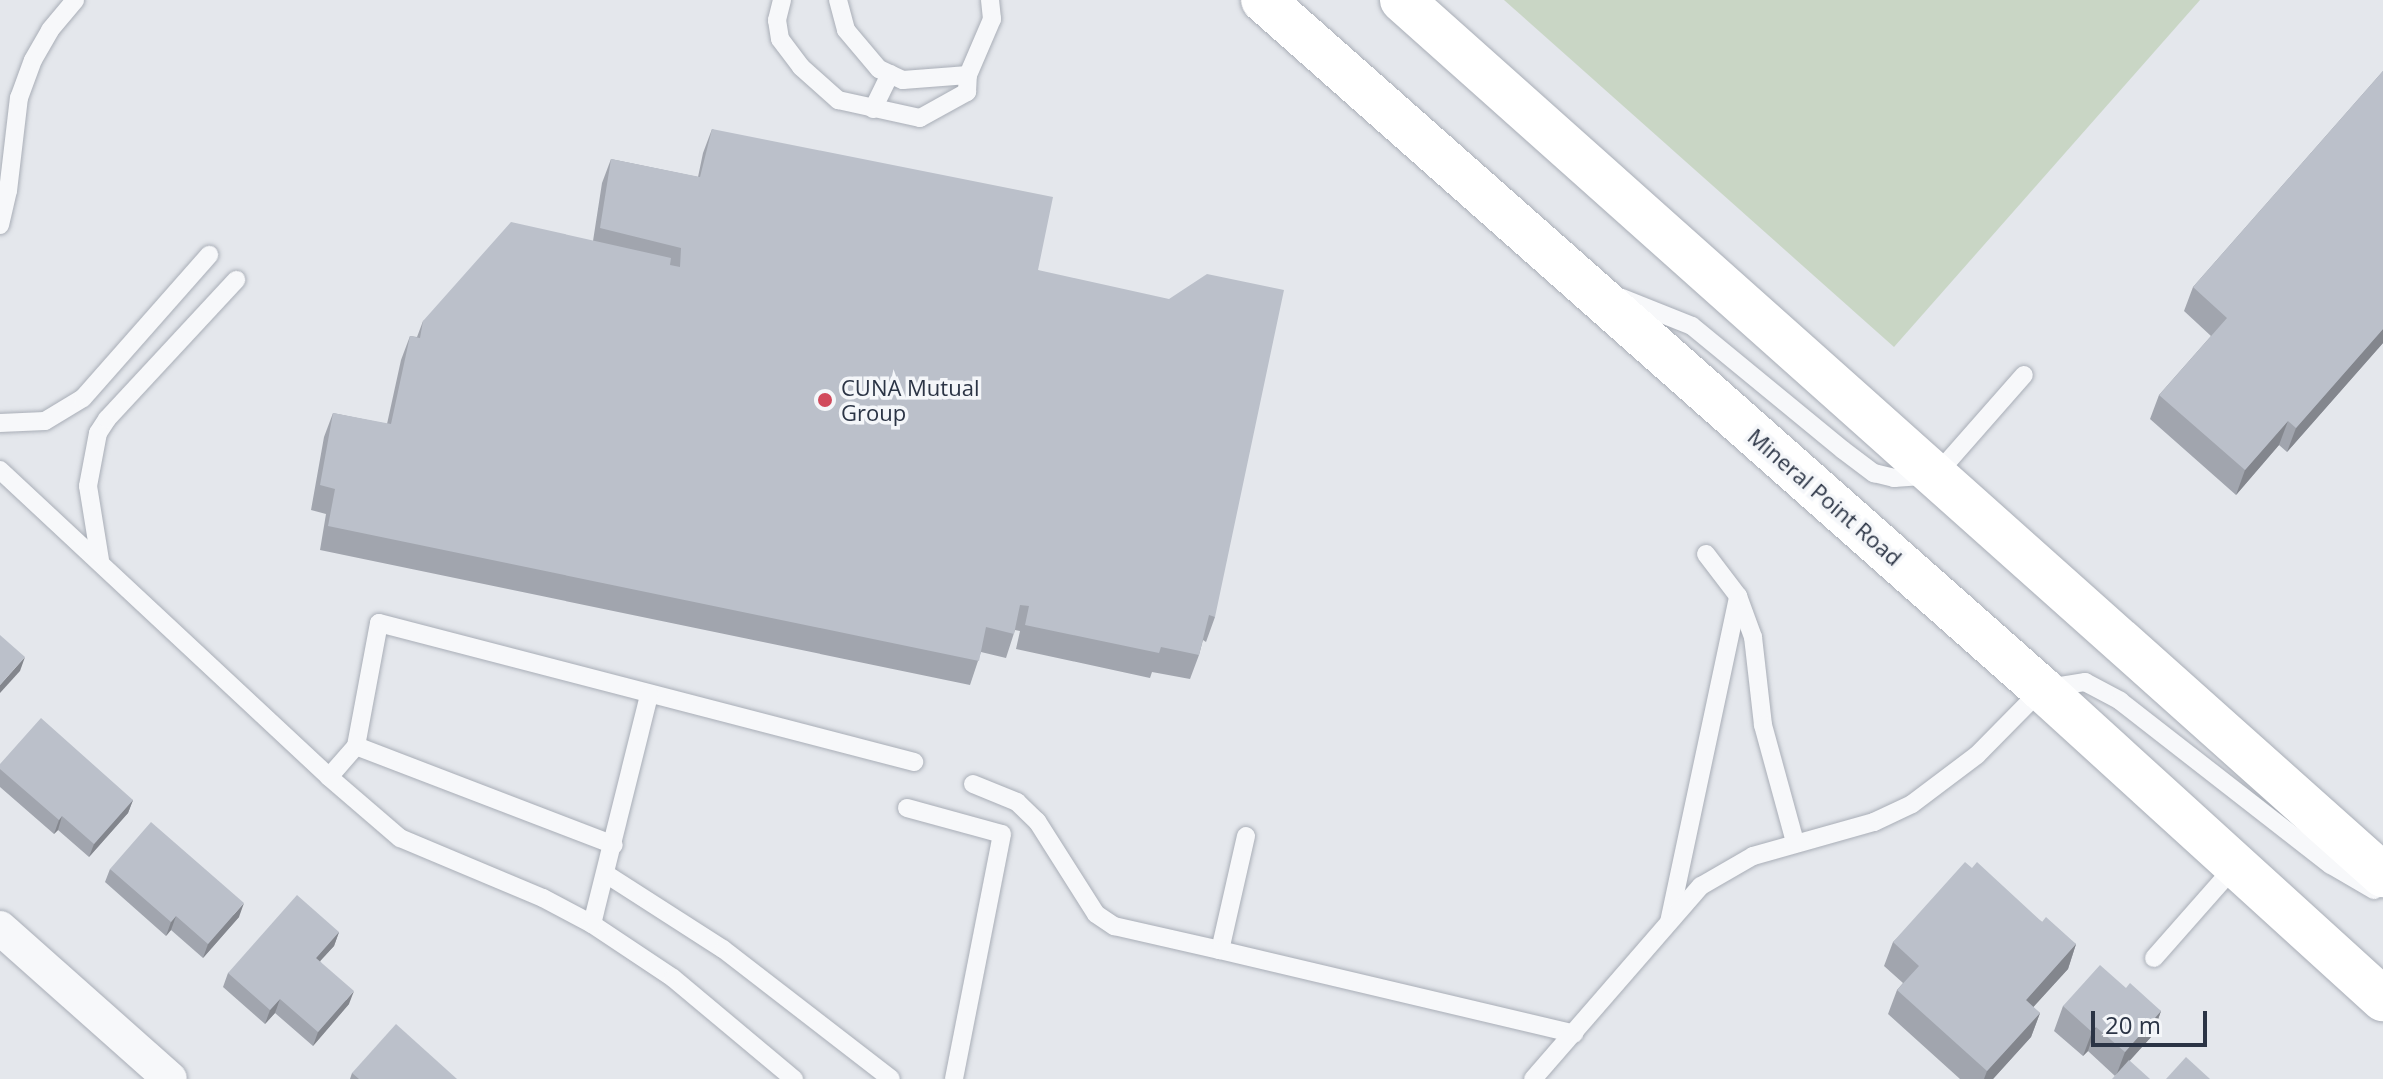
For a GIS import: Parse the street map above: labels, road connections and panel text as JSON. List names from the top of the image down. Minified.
{"streets":{"main road":["Mineral Point Road"]},"places":["CUNA Mutual Group"],"scale_bar":"20 m"}
